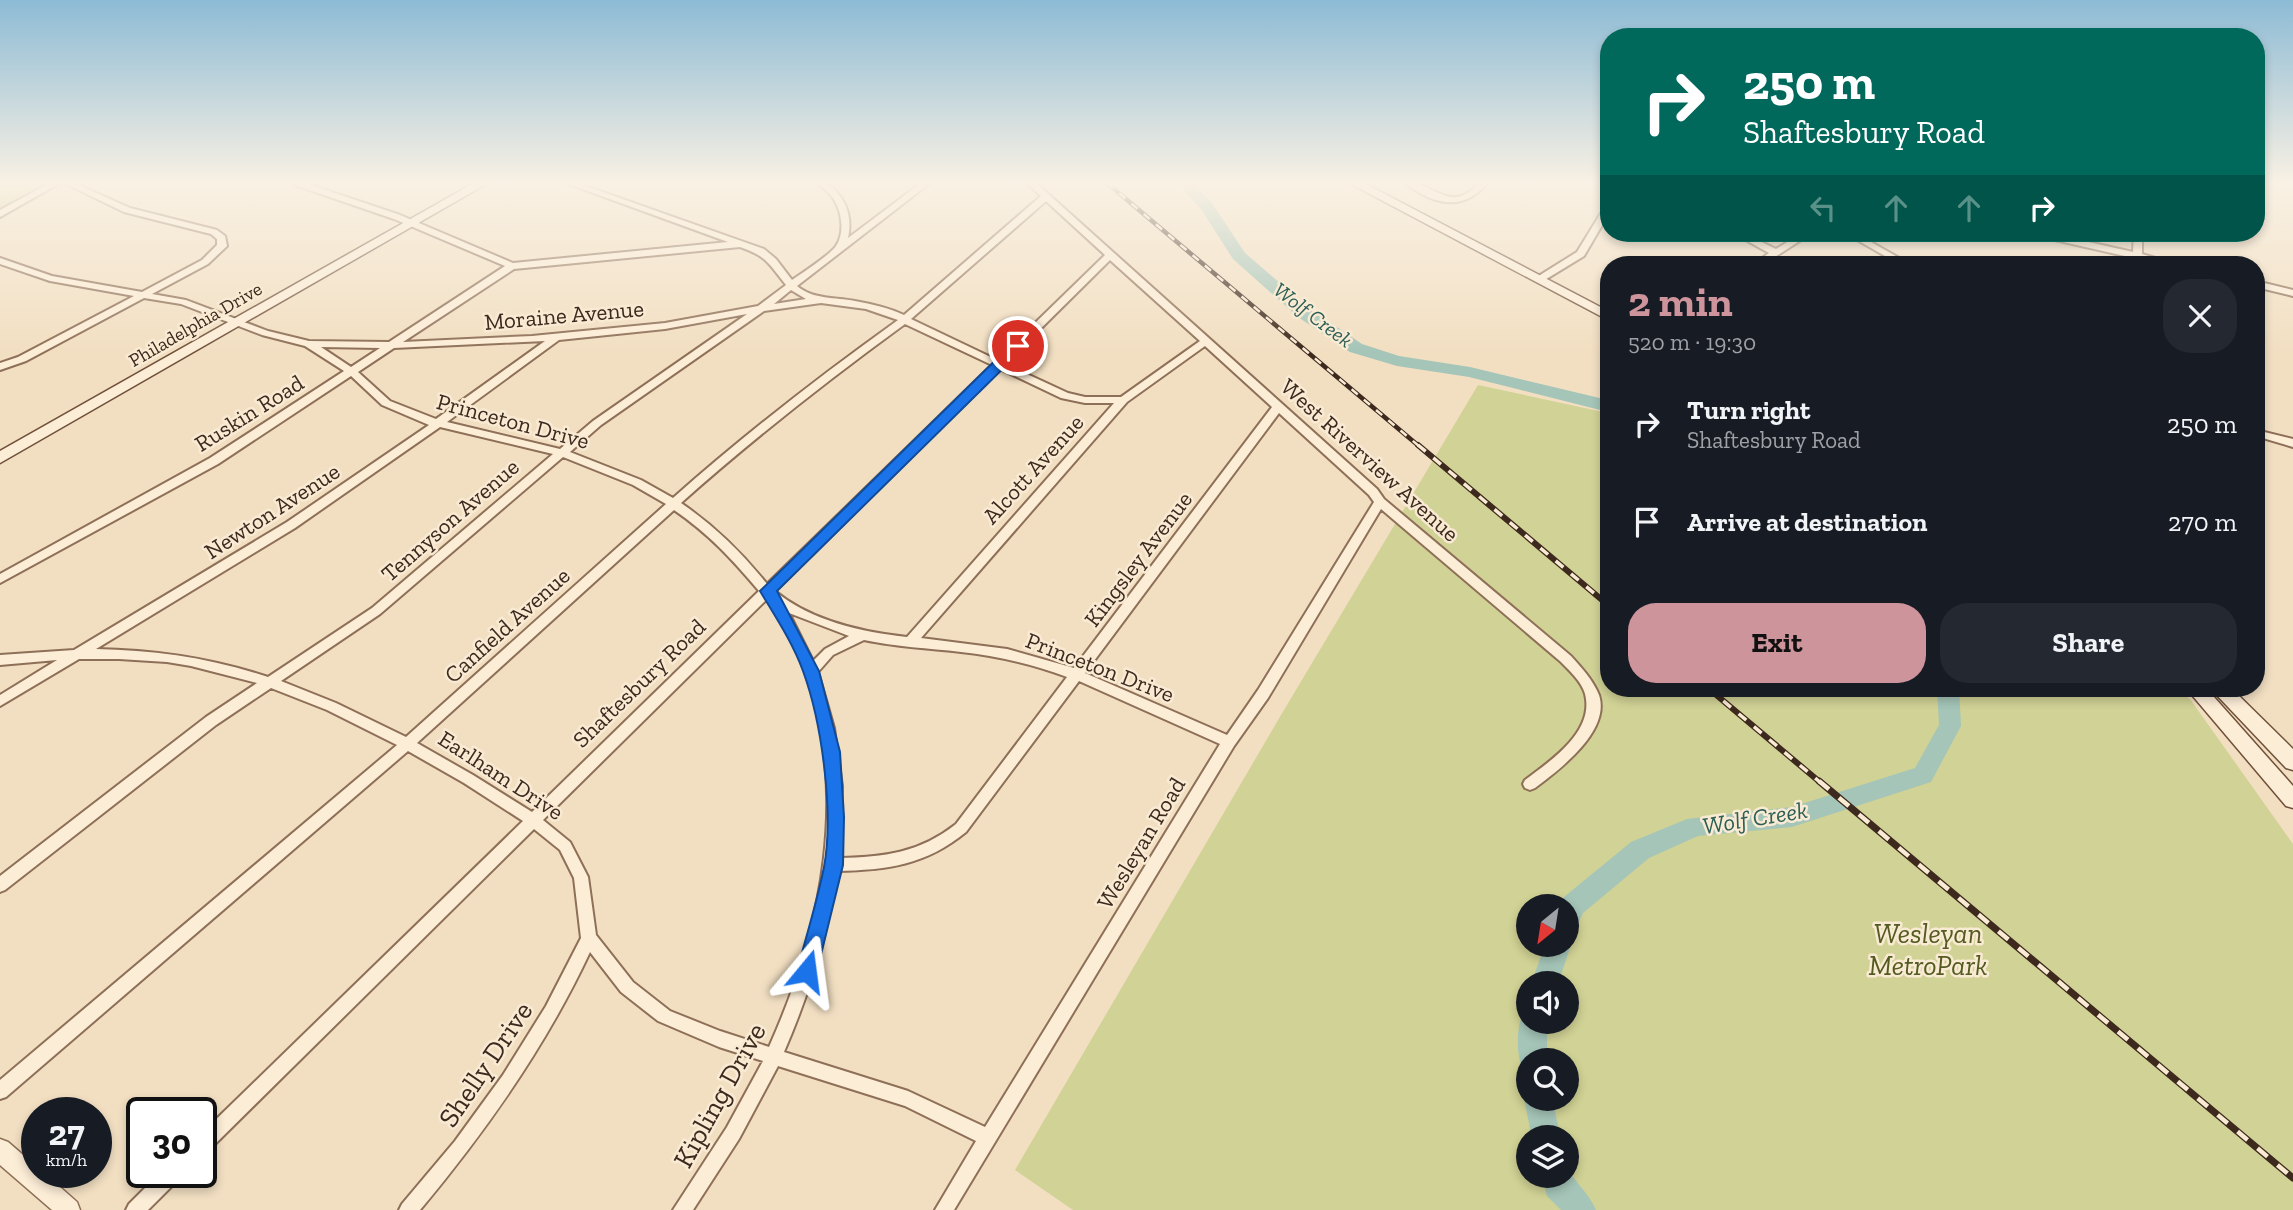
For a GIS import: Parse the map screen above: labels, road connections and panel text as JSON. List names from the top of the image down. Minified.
{"streets":{"main road":["Philadelphia Drive"],"street":["Moraine Avenue","Ruskin Road","Princeton Drive","West Riverview Avenue","Alcott Avenue","Newton Avenue","Tennyson Avenue","Kingsley Avenue","Canfield Avenue","Shaftesbury Road","Earlham Drive","Wesleyan Road","Shelly Drive","Kipling Drive"]},"crossings":[["Moraine Avenue","Ruskin Road"],["Moraine Avenue","Princeton Drive"],["Moraine Avenue","Newton Avenue"],["Moraine Avenue","Tennyson Avenue"],["Philadelphia Drive","Princeton Drive"],["Ruskin Road","Princeton Drive"],["Princeton Drive","Alcott Avenue"],["Princeton Drive","Newton Avenue"],["Princeton Drive","Tennyson Avenue"],["Princeton Drive","Kingsley Avenue"],["Princeton Drive","Canfield Avenue"],["Princeton Drive","Shaftesbury Road"],["Princeton Drive","Wesleyan Road"],["Princeton Drive","Kipling Drive"],["West Riverview Avenue","Alcott Avenue"],["West Riverview Avenue","Kingsley Avenue"],["West Riverview Avenue","Shaftesbury Road"],["West Riverview Avenue","Wesleyan Road"],["Newton Avenue","Earlham Drive"],["Tennyson Avenue","Earlham Drive"],["Kingsley Avenue","Kipling Drive"],["Canfield Avenue","Earlham Drive"],["Shaftesbury Road","Earlham Drive"],["Shaftesbury Road","Kipling Drive"],["Earlham Drive","Shelly Drive"]],"water":["Wolf Creek"],"parks":["Wesleyan MetroPark"],"north":"bottom left","page":{"turn":["250 m","Shaftesbury Road"],"heading":["2 min","520 m · 19:30"],"list":[{"name":"Turn right","note":"Shaftesbury Road","value":"250 m"},{"name":"Arrive at destination","value":"270 m"}],"buttons":["Exit","Share"],"speed":"27 km/h","limit":"30"}}
